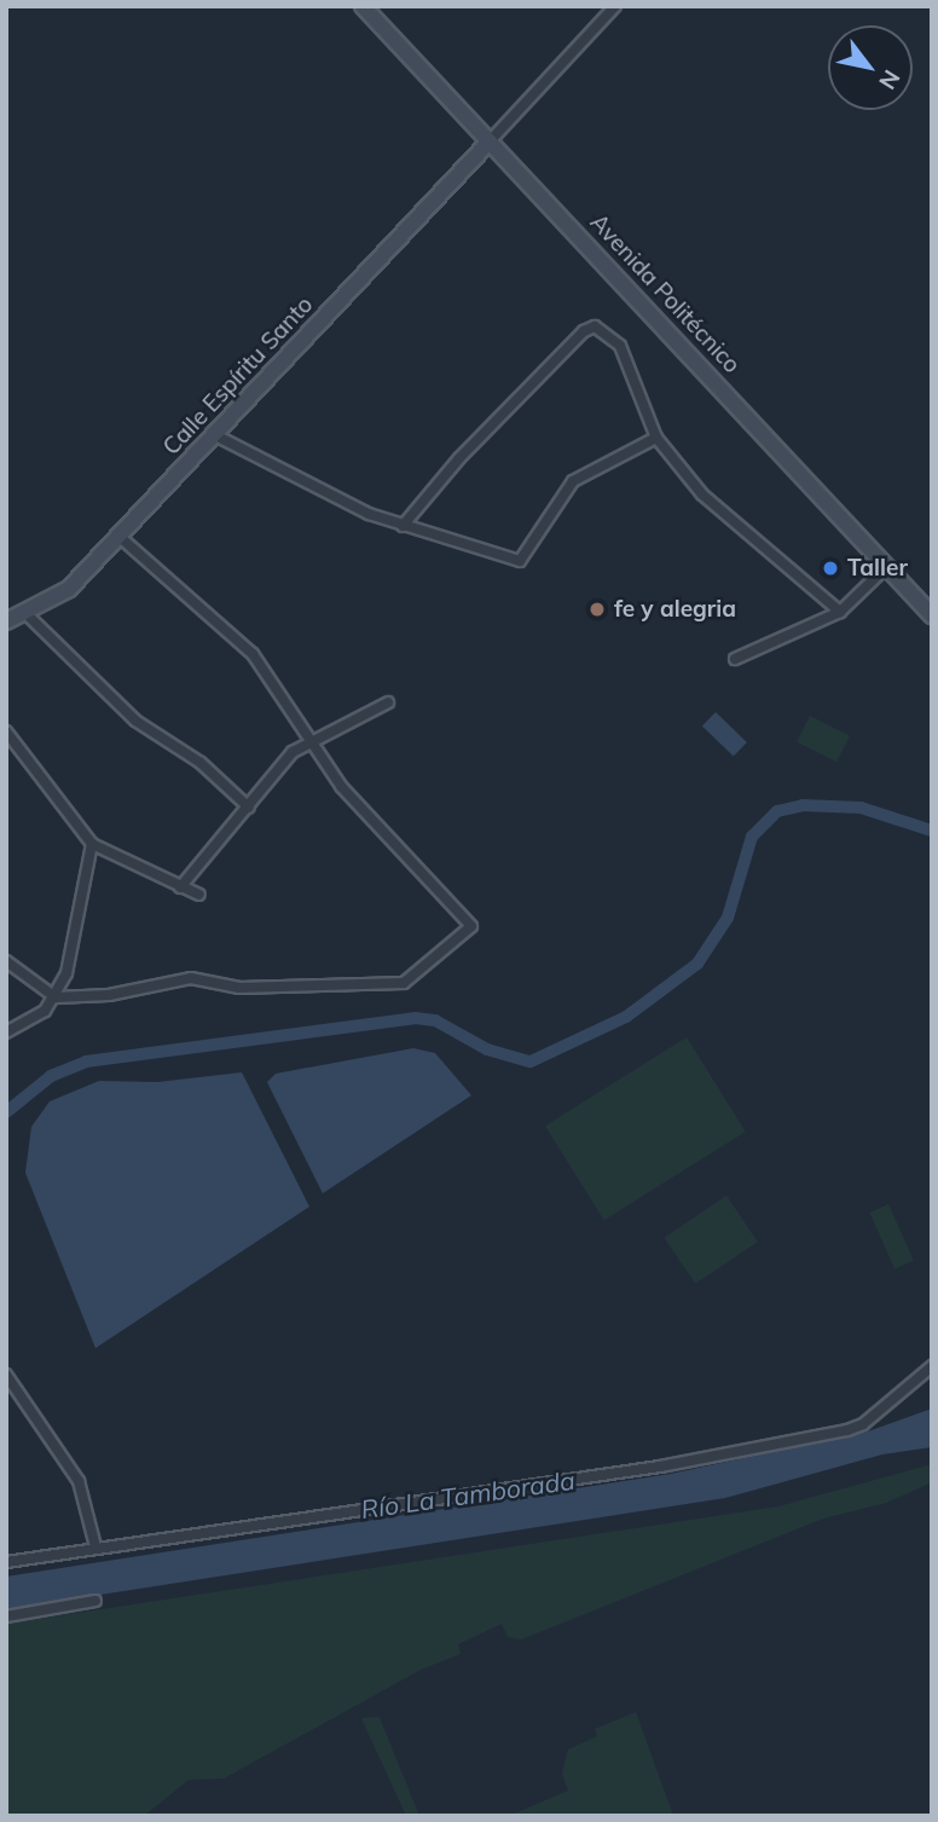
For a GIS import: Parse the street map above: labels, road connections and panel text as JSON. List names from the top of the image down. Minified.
{"streets":{"main road":["Avenida Politécnico","Calle Espíritu Santo"]},"crossings":[["Avenida Politécnico","Calle Espíritu Santo"]],"water":["Río La Tamborada"],"places":["Taller","fe y alegria"],"north":"bottom right"}
